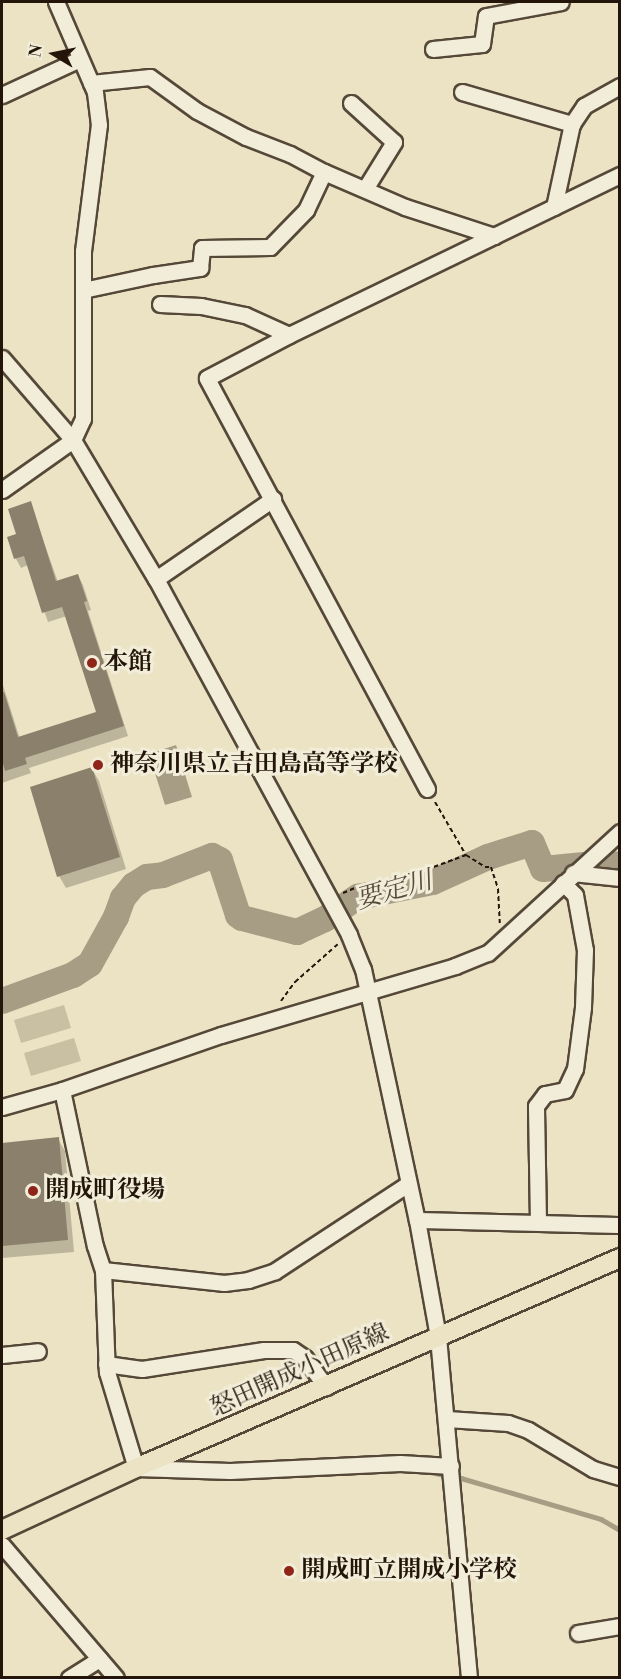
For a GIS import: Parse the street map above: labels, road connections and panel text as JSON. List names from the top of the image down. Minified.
{"streets":{"main road":["怒田開成小田原線"]},"water":["要定川"],"places":["本館","神奈川県立吉田島高等学校","開成町役場","開成町立開成小学校"],"north":"left"}
